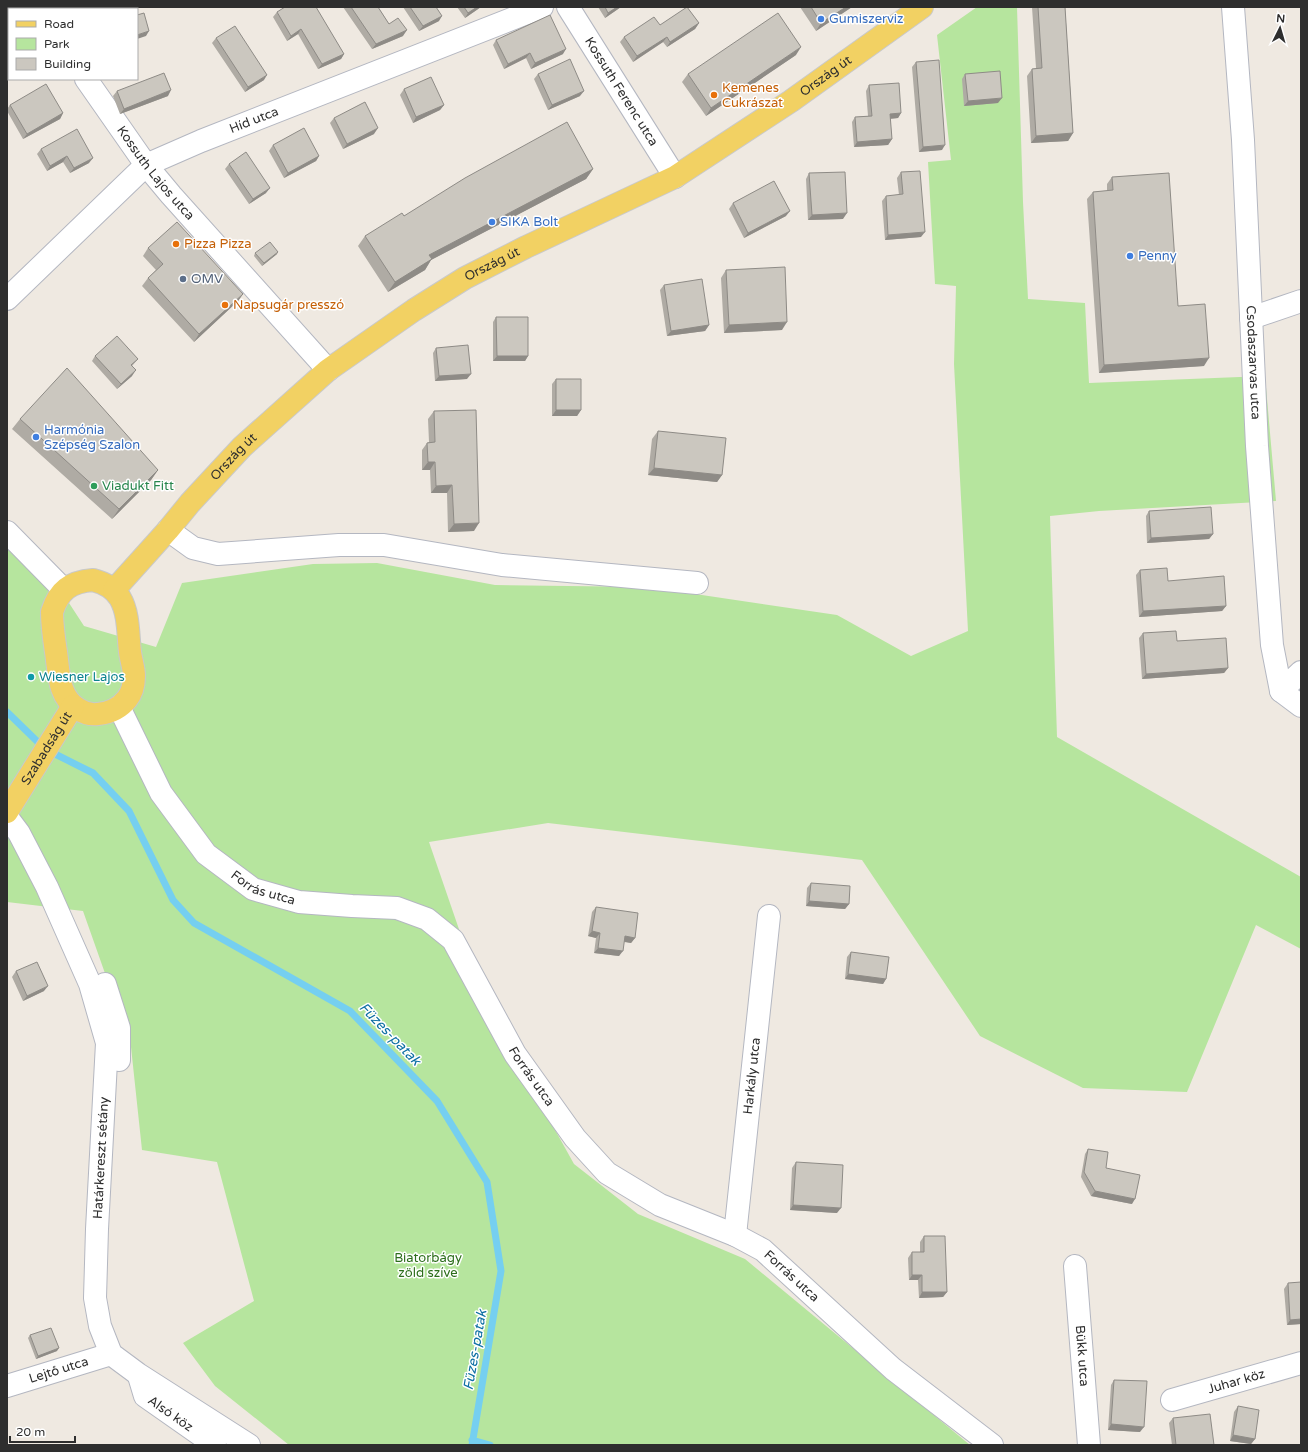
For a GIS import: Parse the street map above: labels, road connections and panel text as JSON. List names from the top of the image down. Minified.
{"streets":{"main road":["Ország út","Szabadság út"],"street":["Kossuth Ferenc utca","Híd utca","Kossuth Lajos utca","Csodaszarvas utca","Forrás utca","Harkály utca","Határkereszt sétány","Bükk utca","Lejtő utca","Juhar köz","Alsó köz"]},"crossings":[["Ország út","Kossuth Ferenc utca"],["Ország út","Kossuth Lajos utca"],["Ország út","Szabadság út"],["Ország út","Forrás utca"],["Híd utca","Kossuth Lajos utca"],["Szabadság út","Forrás utca"],["Forrás utca","Harkály utca"],["Határkereszt sétány","Lejtő utca"]],"water":["Füzes-patak"],"parks":["Biatorbágy zöld szíve"],"places":["Gumiszerviz","Kemenes Cukrászat","SIKA Bolt","Pizza Pizza","Penny","OMV","Napsugár presszó","Harmónia Szépség Szalon","Viadukt Fitt","Wiesner Lajos"],"legend":["Road","Park","Building"],"scale_bar":"20 m","north":"top"}
